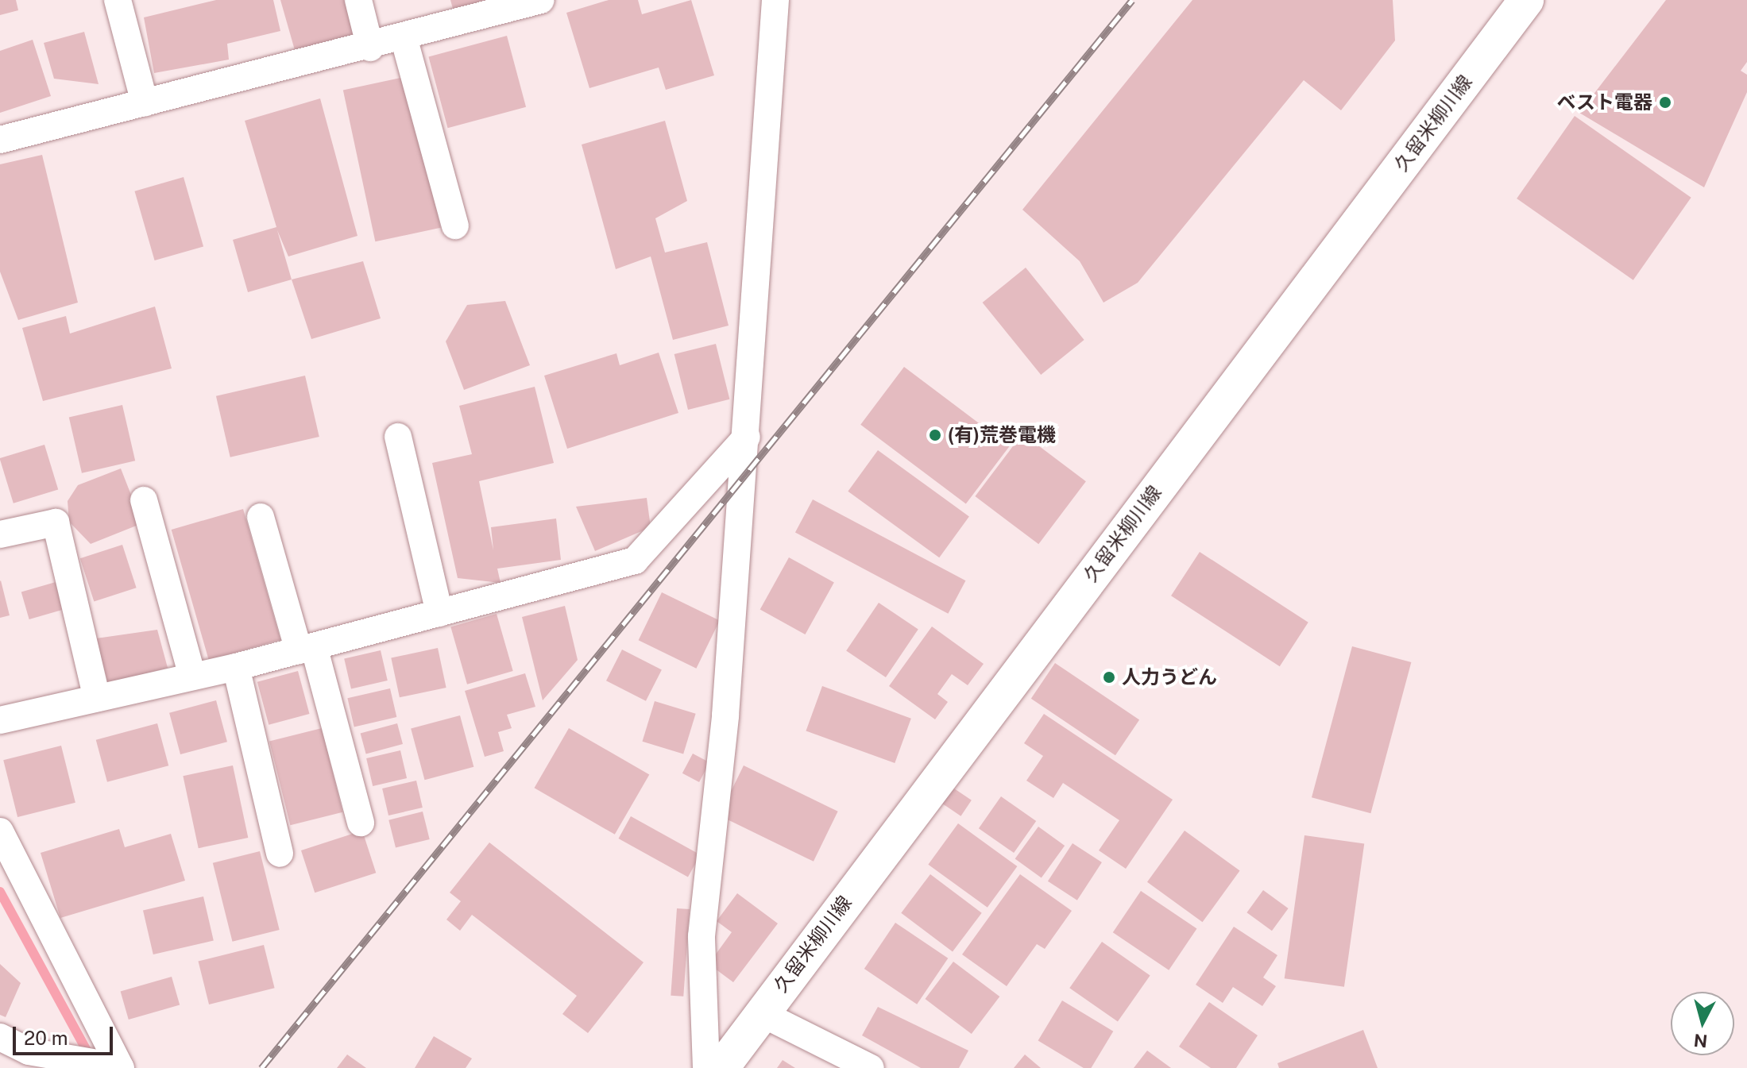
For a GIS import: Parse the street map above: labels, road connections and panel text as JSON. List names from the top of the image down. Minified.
{"streets":{"main road":["久留米柳川線"]},"places":["ベスト電器","(有)荒巻電機","人力うどん"],"scale_bar":"20 m","north":"bottom"}
